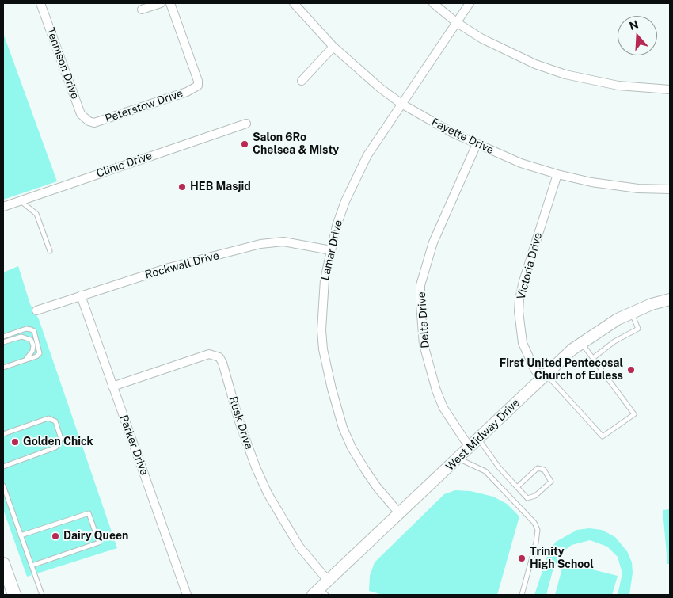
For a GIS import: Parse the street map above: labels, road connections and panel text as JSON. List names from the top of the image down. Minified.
{"streets":{"street":["Tennison Drive","Peterstow Drive","Fayette Drive","Clinic Drive","Lamar Drive","Rockwall Drive","Victoria Drive","Delta Drive","Rusk Drive","West Midway Drive","Parker Drive"]},"crossings":[["Tennison Drive","Peterstow Drive"],["Fayette Drive","Lamar Drive"],["Fayette Drive","Victoria Drive"],["Fayette Drive","Delta Drive"],["Lamar Drive","Rockwall Drive"],["Lamar Drive","West Midway Drive"],["Rockwall Drive","Parker Drive"],["Victoria Drive","West Midway Drive"],["Delta Drive","West Midway Drive"],["Rusk Drive","West Midway Drive"],["Rusk Drive","Parker Drive"]],"places":["Salon 6Ro Chelsea & Misty","HEB Masjid","First United Pentecosal Church of Euless","Golden Chick","Dairy Queen","Trinity High School"],"north":"top"}
